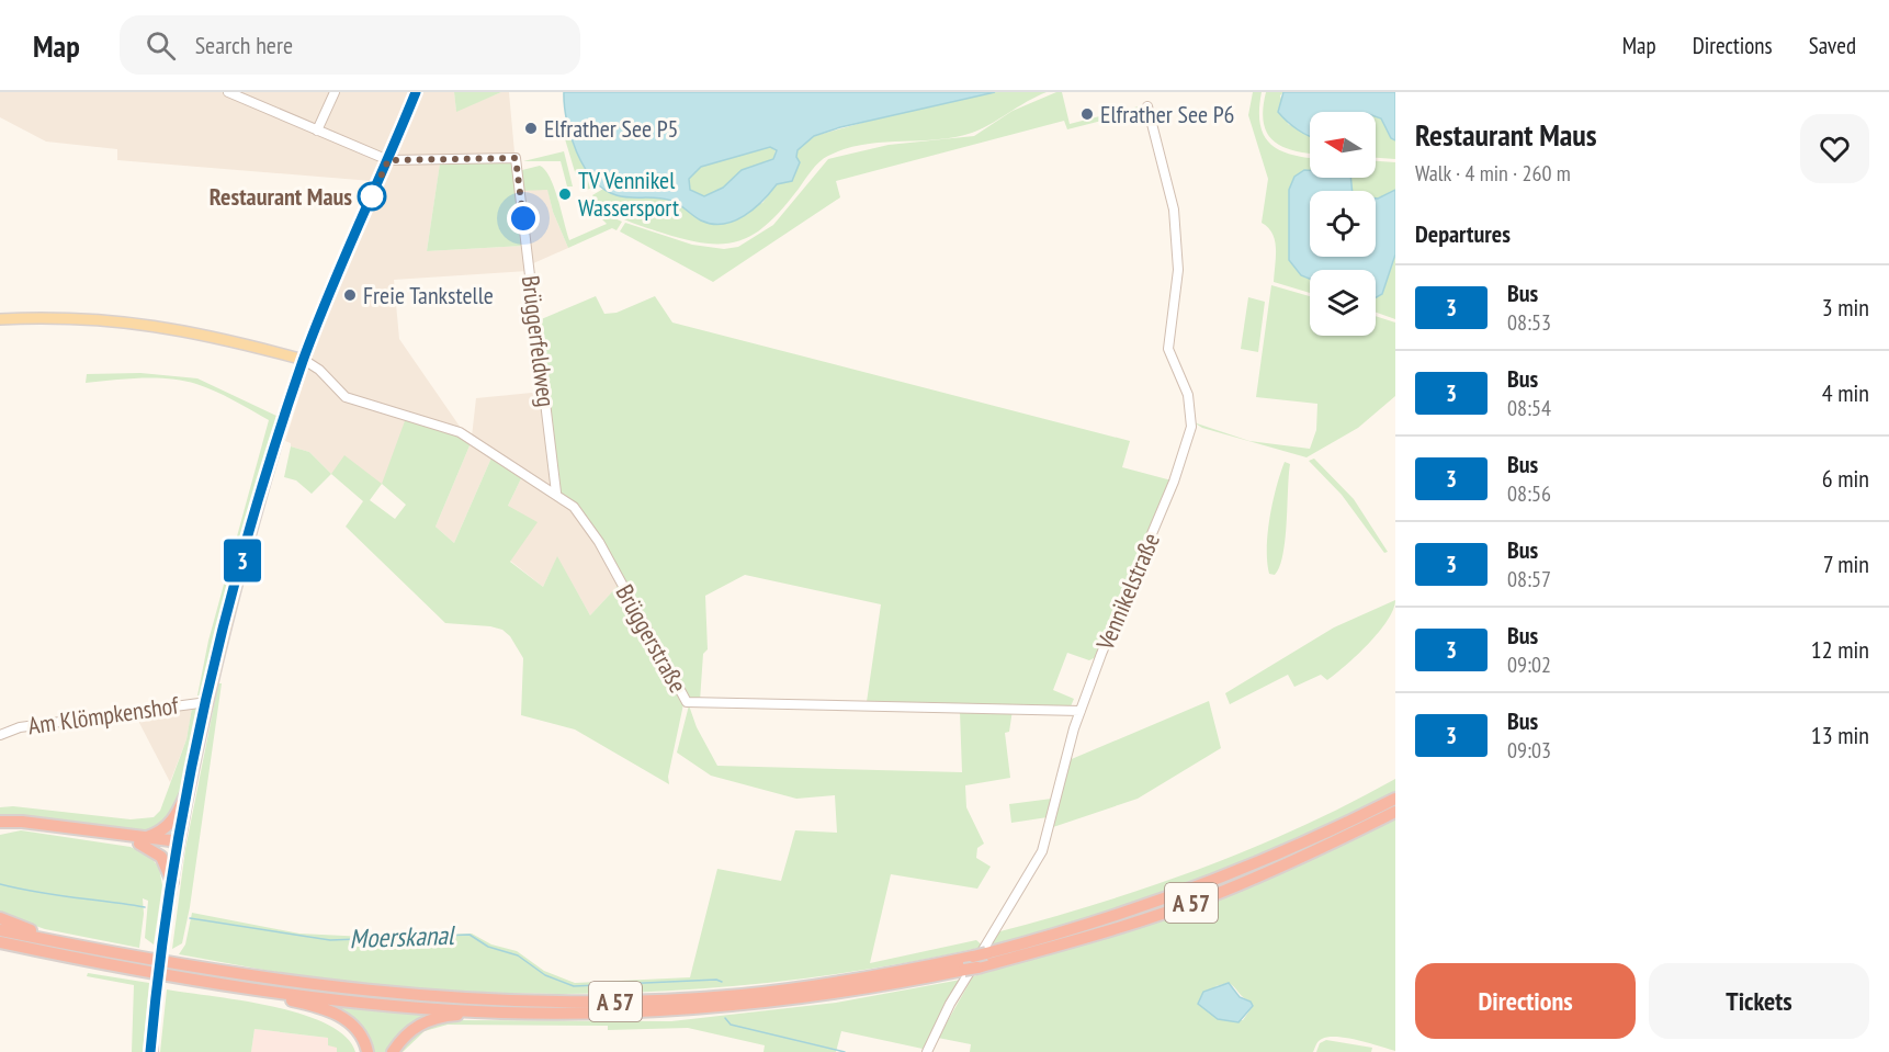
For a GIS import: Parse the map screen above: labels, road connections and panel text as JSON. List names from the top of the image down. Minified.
{"streets":{"highway":["A 57"],"street":["Brüggerfeldweg","Vennikelstraße","Brüggerstraße","Am Klömpkenshof"]},"crossings":[["Brüggerfeldweg","Brüggerstraße"],["Vennikelstraße","Brüggerstraße"]],"water":["Moerskanal"],"places":["Elfrather See P6","Elfrather See P5","TV Vennikel Wassersport","Restaurant Maus","Freie Tankstelle"],"lines":["bus line 3"],"north":"left","page":{"header":"Map","search":"Search here","nav":["Map","Directions","Saved"],"on_map":"3","heading":[["Restaurant Maus","Walk · 4 min · 260 m"],"Departures"],"list":[{"mark":"3","name":"Bus","note":"08:53","value":"3 min"},{"mark":"3","name":"Bus","note":"08:54","value":"4 min"},{"mark":"3","name":"Bus","note":"08:56","value":"6 min"},{"mark":"3","name":"Bus","note":"08:57","value":"7 min"},{"mark":"3","name":"Bus","note":"09:02","value":"12 min"},{"mark":"3","name":"Bus","note":"09:03","value":"13 min"}],"buttons":["Directions","Tickets"]}}
